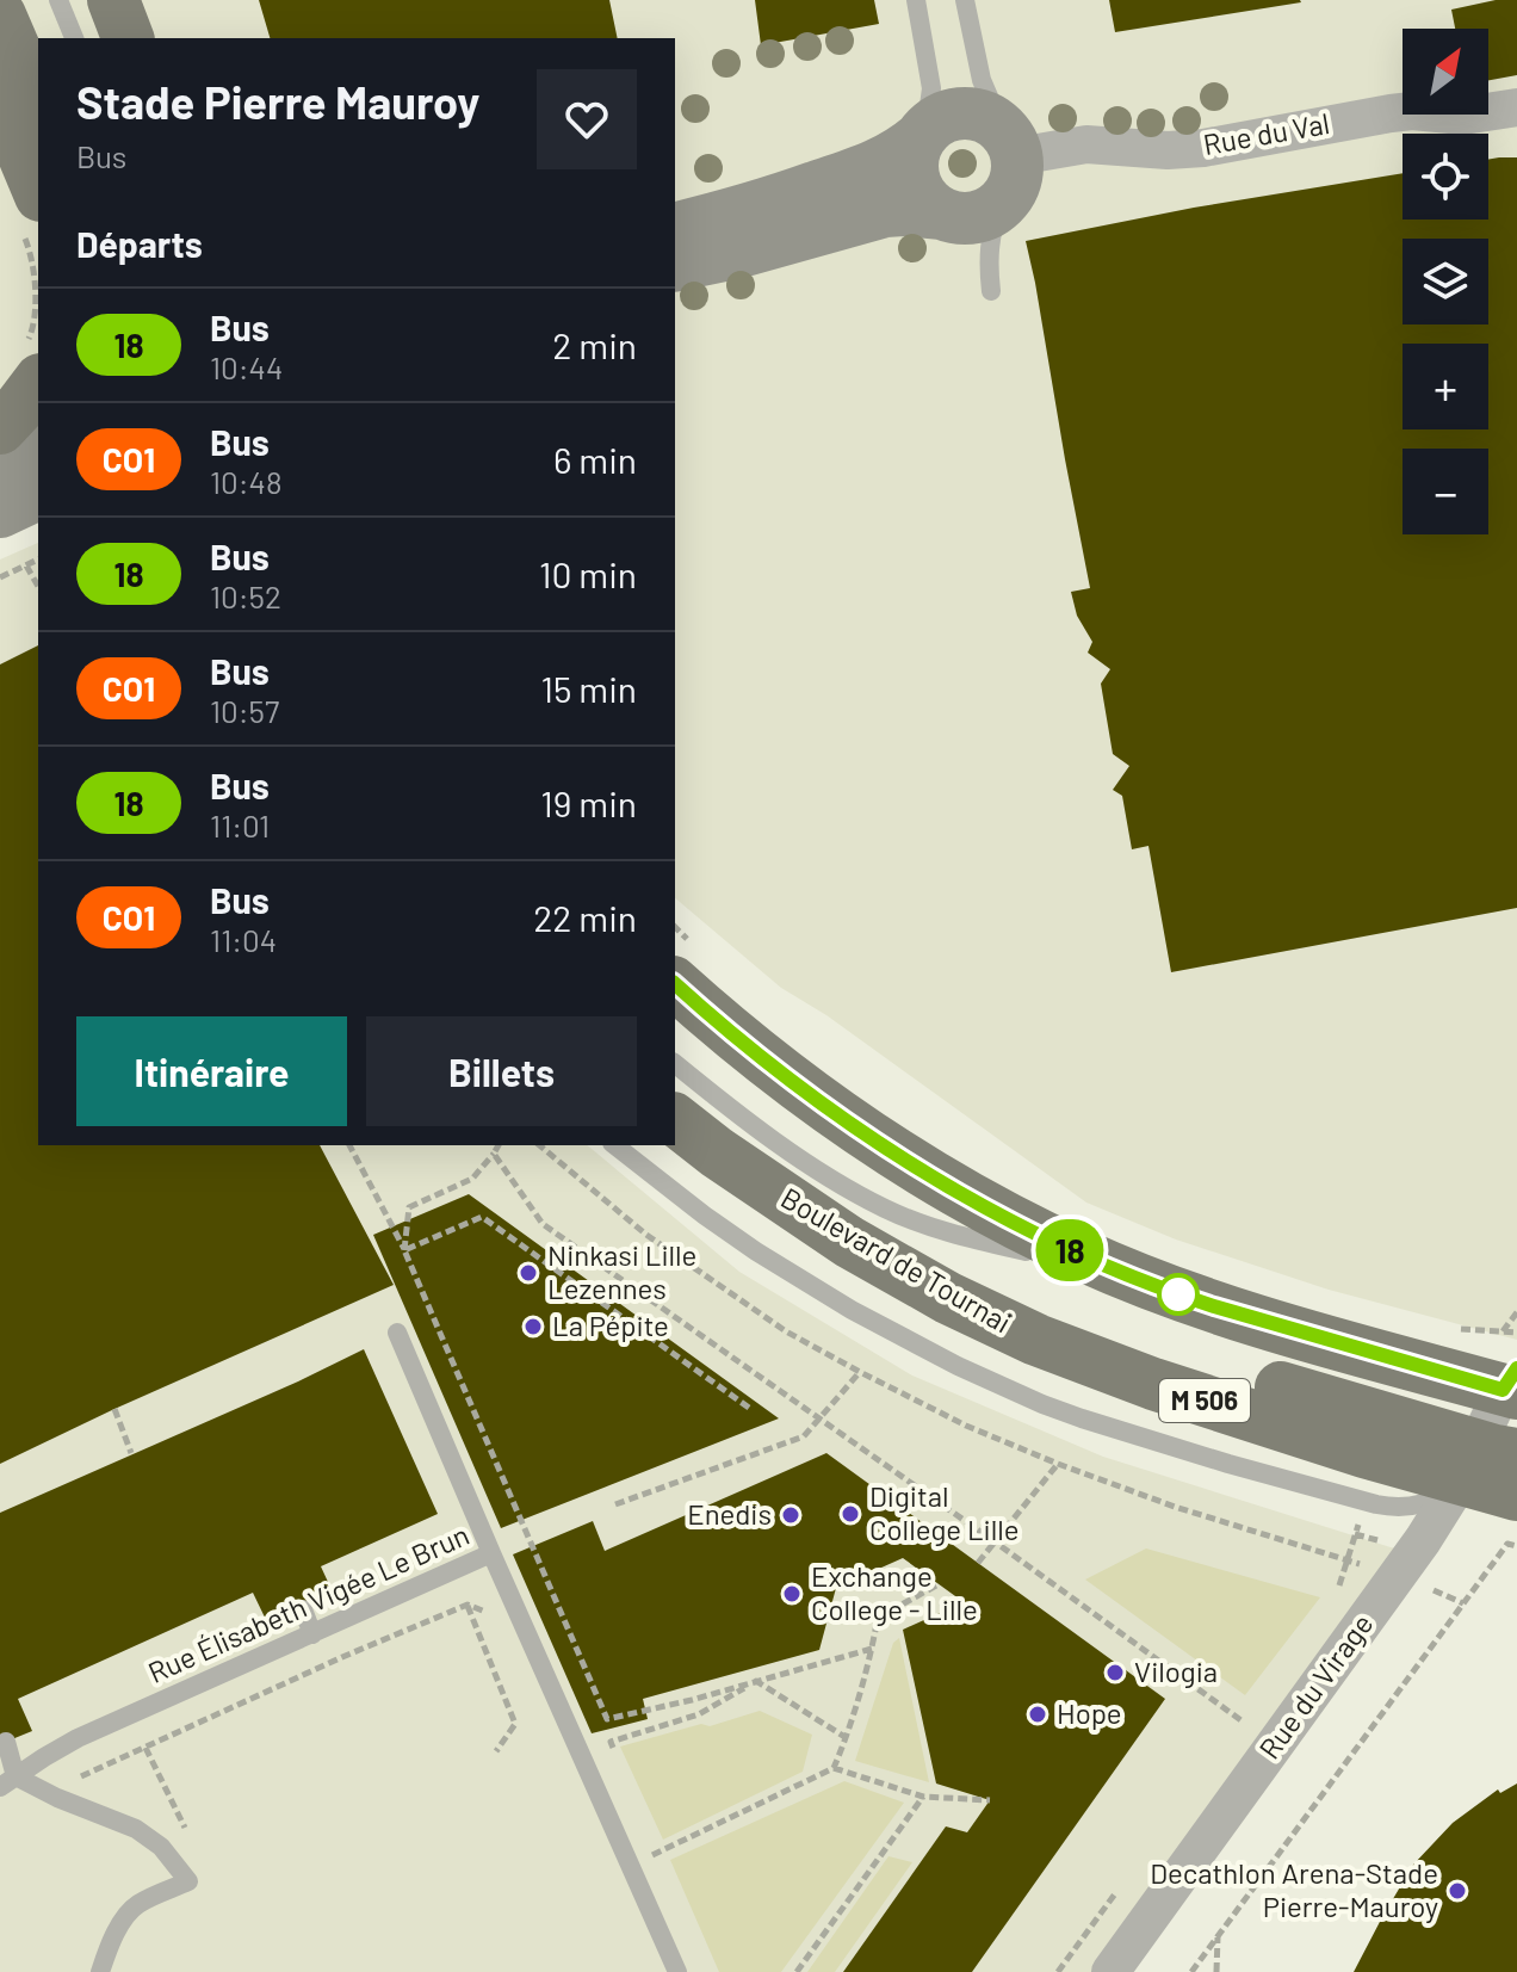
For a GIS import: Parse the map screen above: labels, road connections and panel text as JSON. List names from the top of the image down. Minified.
{"streets":{"main road":["Boulevard de Tournai","M 506"],"street":["Rue du Val","Rue du Virage"],"lane":["Rue Élisabeth Vigée Le Brun"]},"crossings":[["Boulevard de Tournai","M 506"],["Boulevard de Tournai","Rue du Virage"],["M 506","Rue du Virage"]],"places":["Ninkasi Lille Lezennes","La Pépite","Digital College Lille","Enedis","Exchange College - Lille","Vilogia","Hope","Decathlon Arena-Stade Pierre-Mauroy"],"lines":["bus line 18"],"north":"top right","page":{"on_map":"18","map_buttons":["+","−"],"heading":[["Stade Pierre Mauroy","Bus"],"Départs"],"list":[{"mark":"18","name":"Bus","note":"10:44","value":"2 min"},{"mark":"CO1","name":"Bus","note":"10:48","value":"6 min"},{"mark":"18","name":"Bus","note":"10:52","value":"10 min"},{"mark":"CO1","name":"Bus","note":"10:57","value":"15 min"},{"mark":"18","name":"Bus","note":"11:01","value":"19 min"},{"mark":"CO1","name":"Bus","note":"11:04","value":"22 min"}],"buttons":["Itinéraire","Billets"]}}
